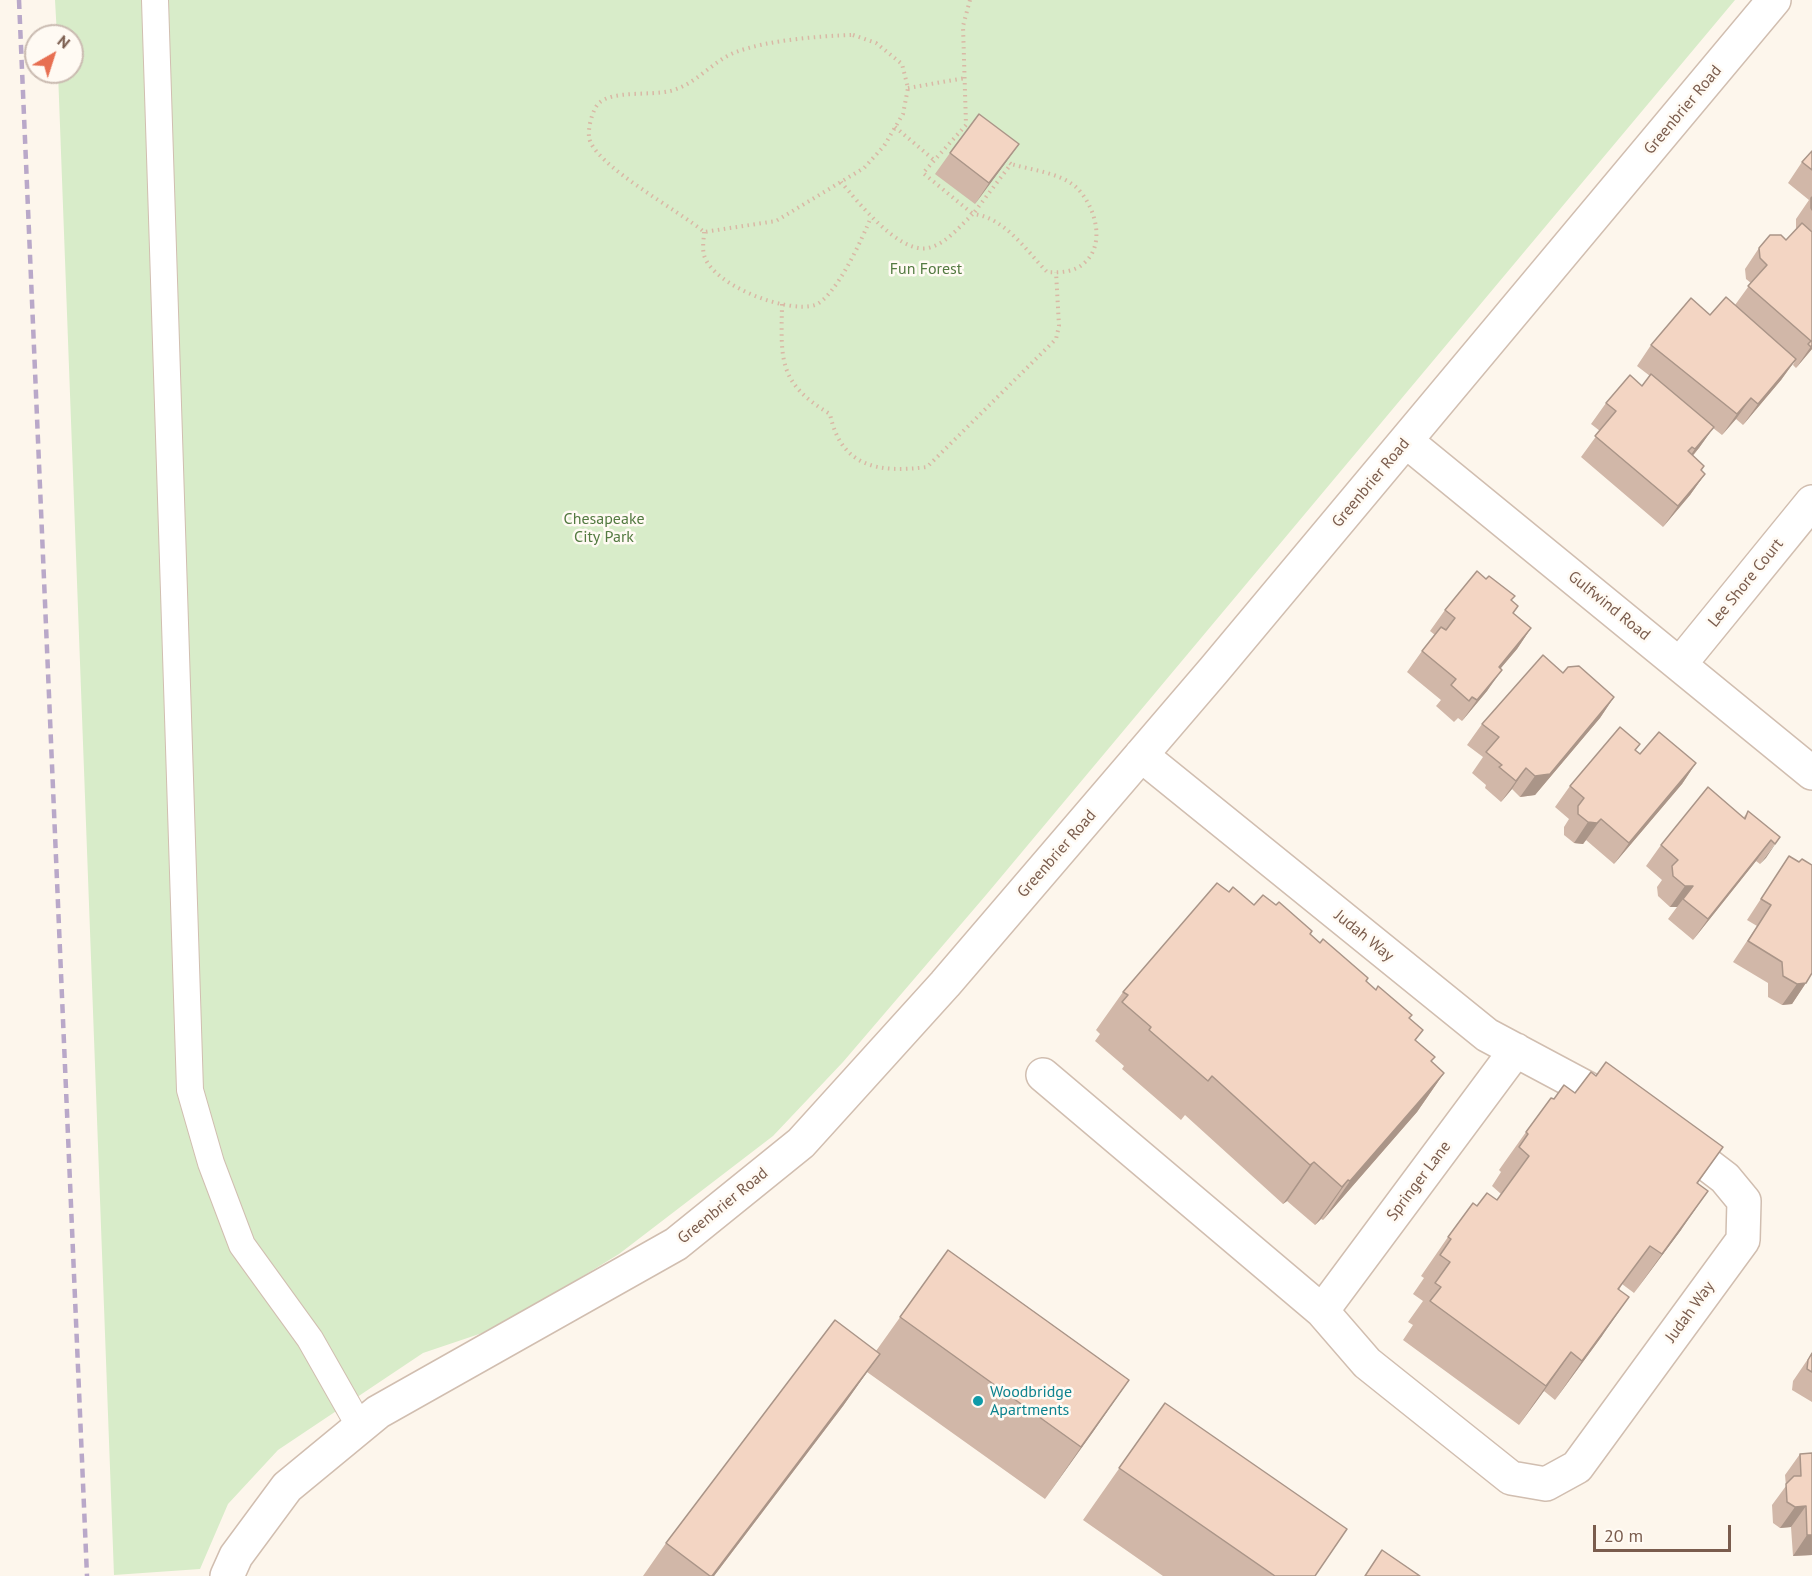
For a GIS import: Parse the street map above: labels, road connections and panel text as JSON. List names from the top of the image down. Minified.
{"streets":{"street":["Greenbrier Road","Lee Shore Court","Gulfwind Road","Judah Way","Springer Lane"]},"crossings":[["Greenbrier Road","Gulfwind Road"],["Greenbrier Road","Judah Way"],["Lee Shore Court","Gulfwind Road"],["Judah Way","Springer Lane"]],"parks":["Fun Forest","Chesapeake City Park"],"places":["Woodbridge Apartments"],"scale_bar":"20 m","north":"top right"}
